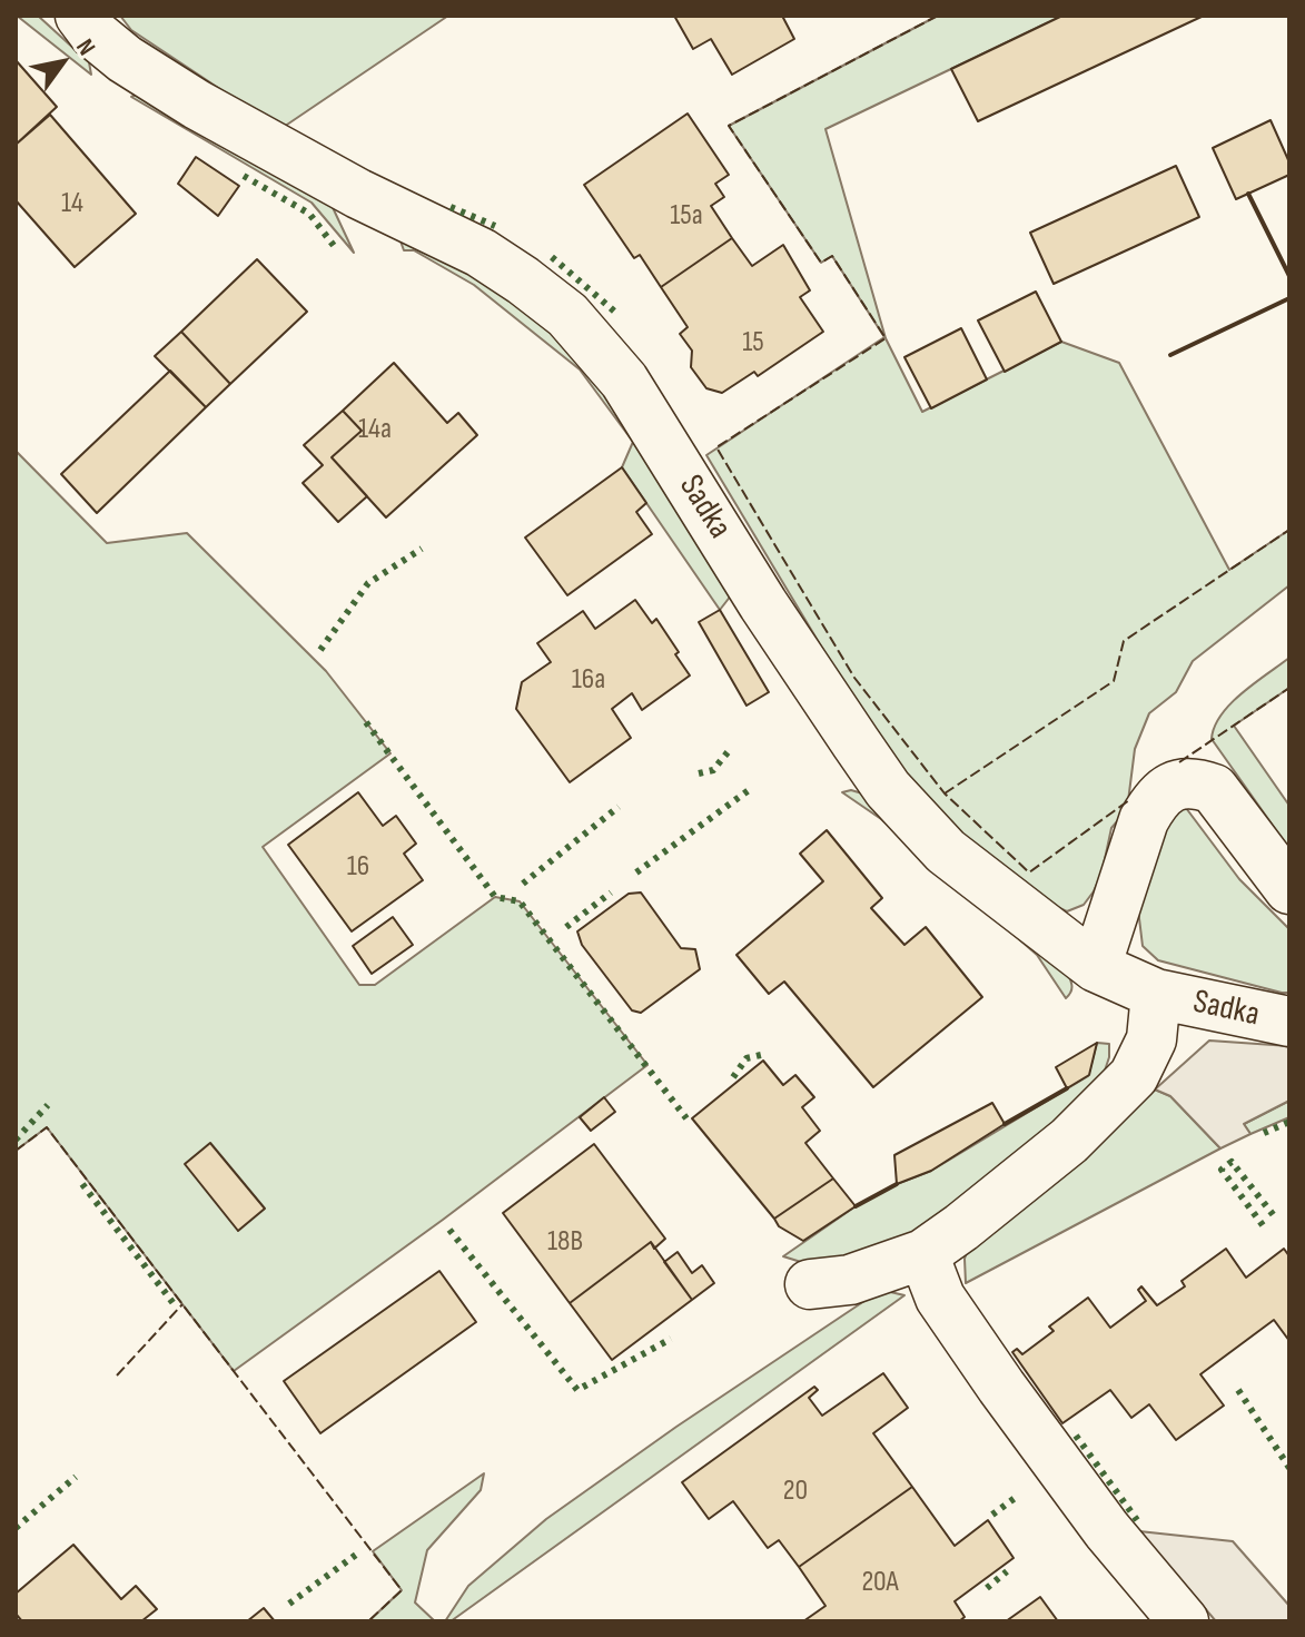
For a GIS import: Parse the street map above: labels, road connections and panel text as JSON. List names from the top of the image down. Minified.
{"streets":{"street":["Sadka"]},"house_numbers":["14","15a","15","14a","16a","16","18B","20","20A"],"north":"top right"}
